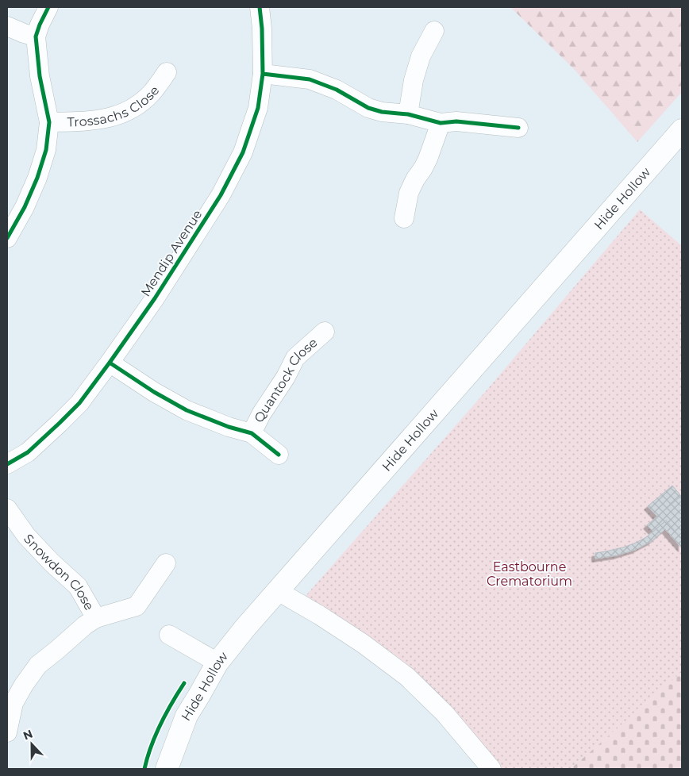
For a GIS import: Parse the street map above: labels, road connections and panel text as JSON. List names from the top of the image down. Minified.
{"streets":{"main road":["Hide Hollow"],"street":["Trossachs Close","Mendip Avenue","Quantock Close","Snowdon Close"]},"crossings":[["Mendip Avenue","Quantock Close"]],"parks":["Eastbourne Crematorium"],"north":"top"}
